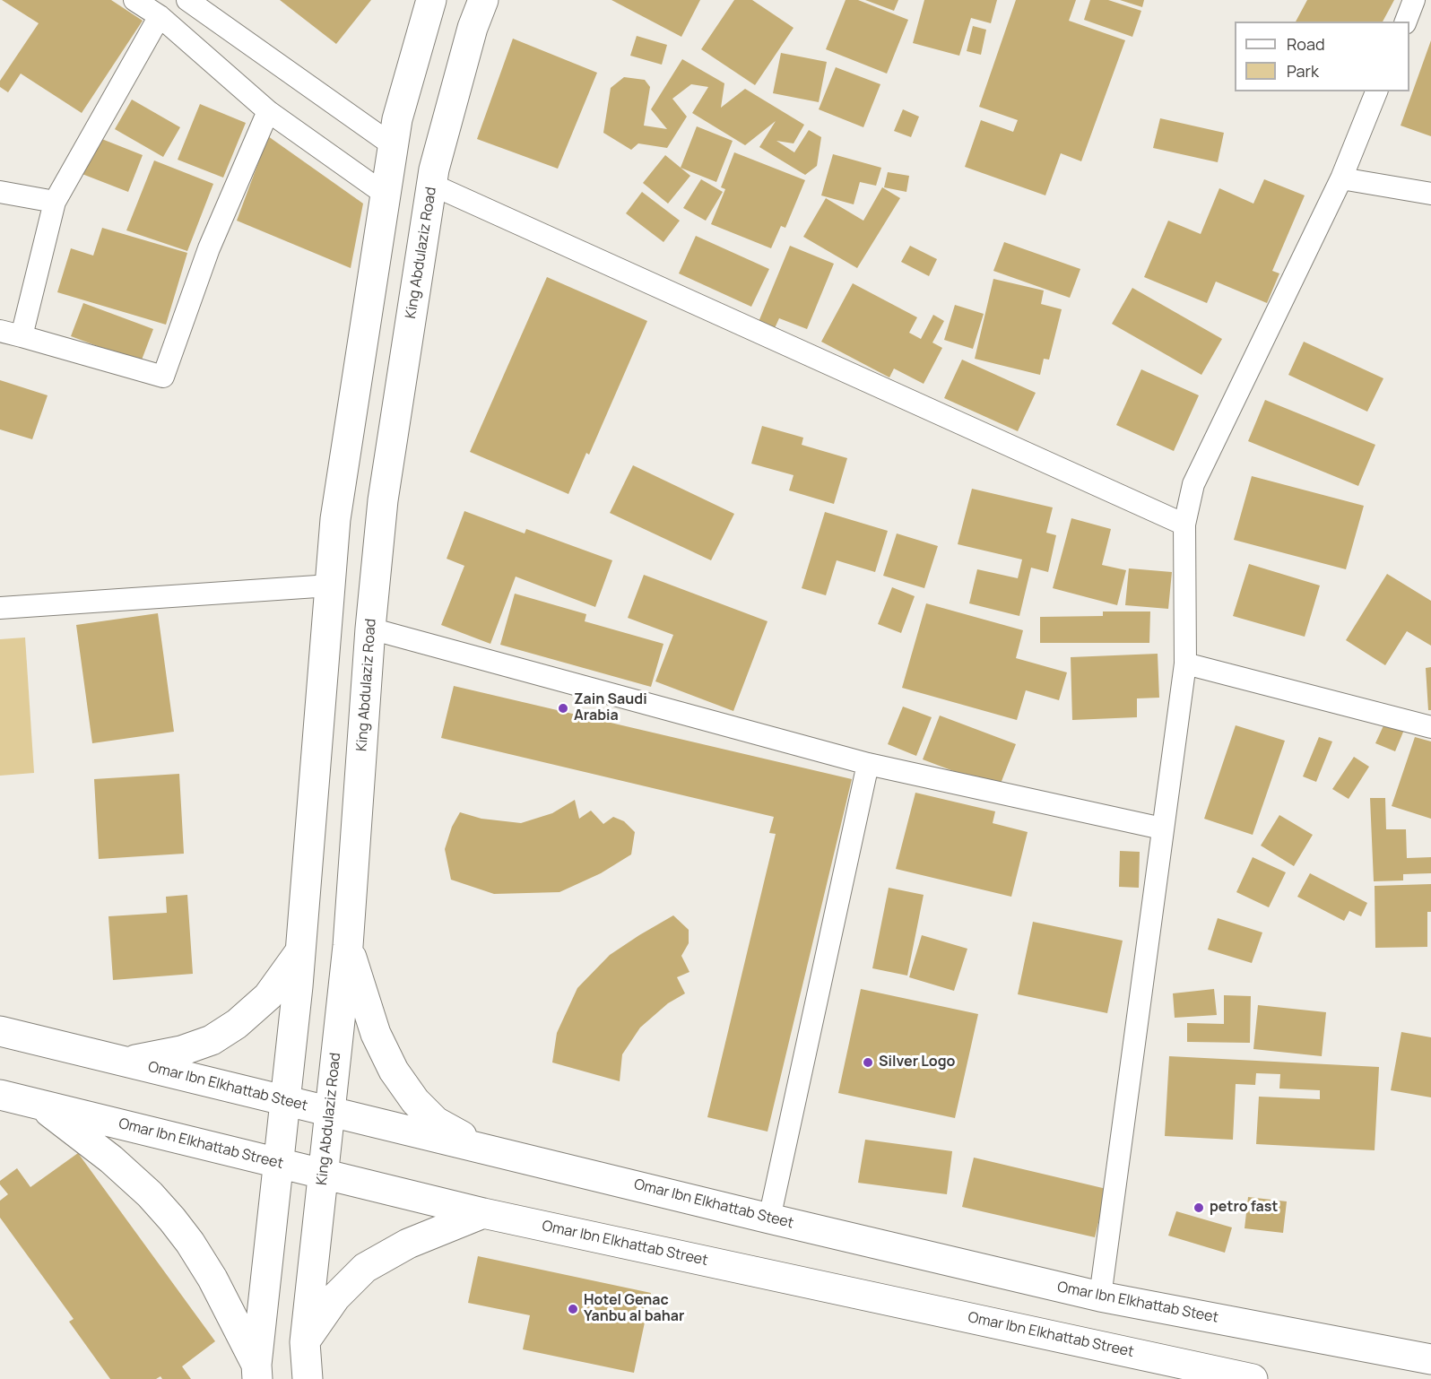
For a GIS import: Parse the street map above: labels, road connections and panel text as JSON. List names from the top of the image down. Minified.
{"streets":{"street":["King Abdulaziz Road","Omar Ibn Elkhattab Steet","Omar Ibn Elkhattab Street"]},"crossings":[["King Abdulaziz Road","Omar Ibn Elkhattab Steet"],["King Abdulaziz Road","Omar Ibn Elkhattab Street"]],"places":["Zain Saudi Arabia","Silver Logo","petro fast","Hotel Genac Yanbu al bahar"],"legend":["Road","Park"]}
